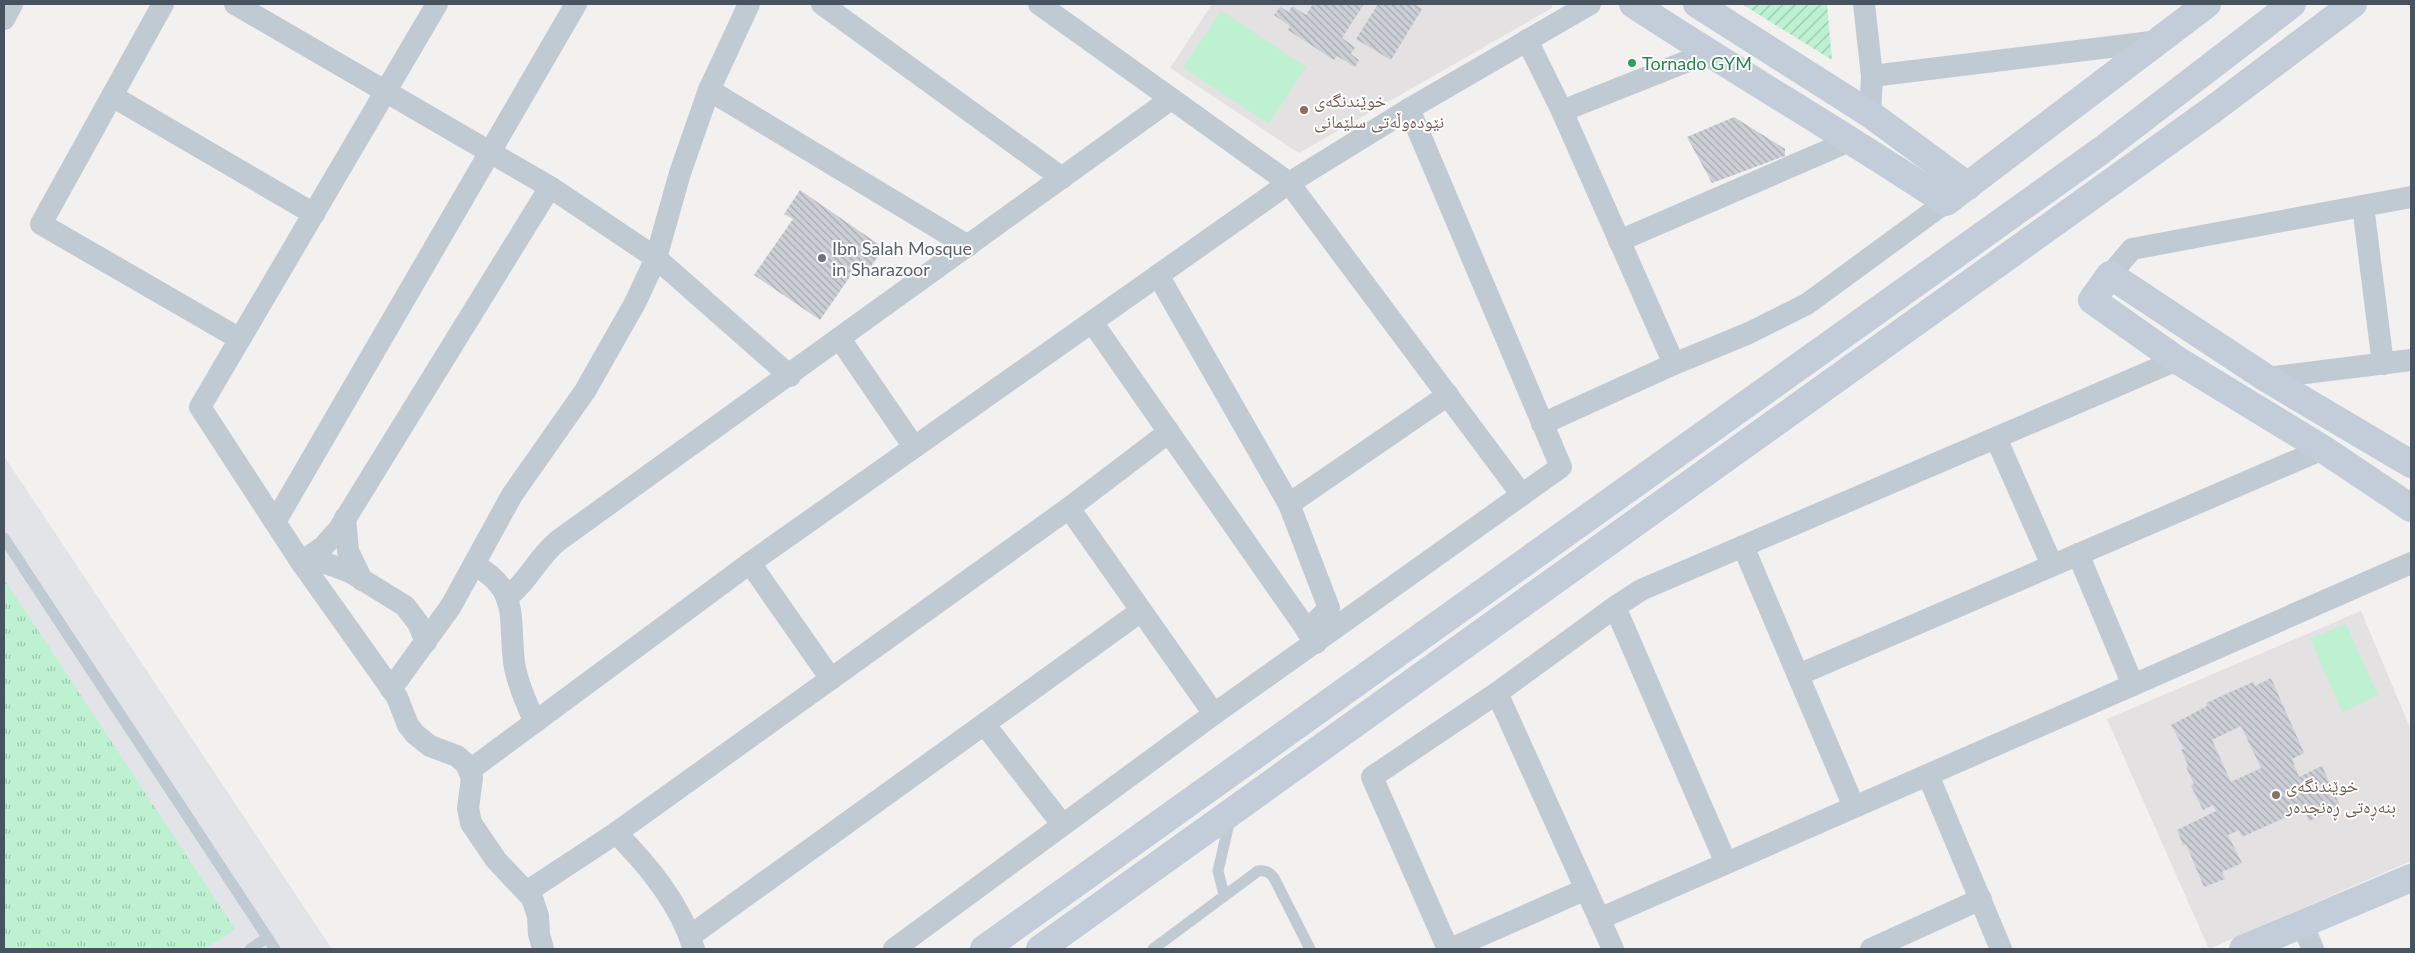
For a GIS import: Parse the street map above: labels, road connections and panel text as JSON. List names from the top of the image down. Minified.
{"places":["Tornado GYM","خوێندنگەی نێوده‌وڵه‌تی سلێمانی","Ibn Salah Mosque in Sharazoor","خوێندنگەی بنەڕەتی ڕەنجدەر"]}
